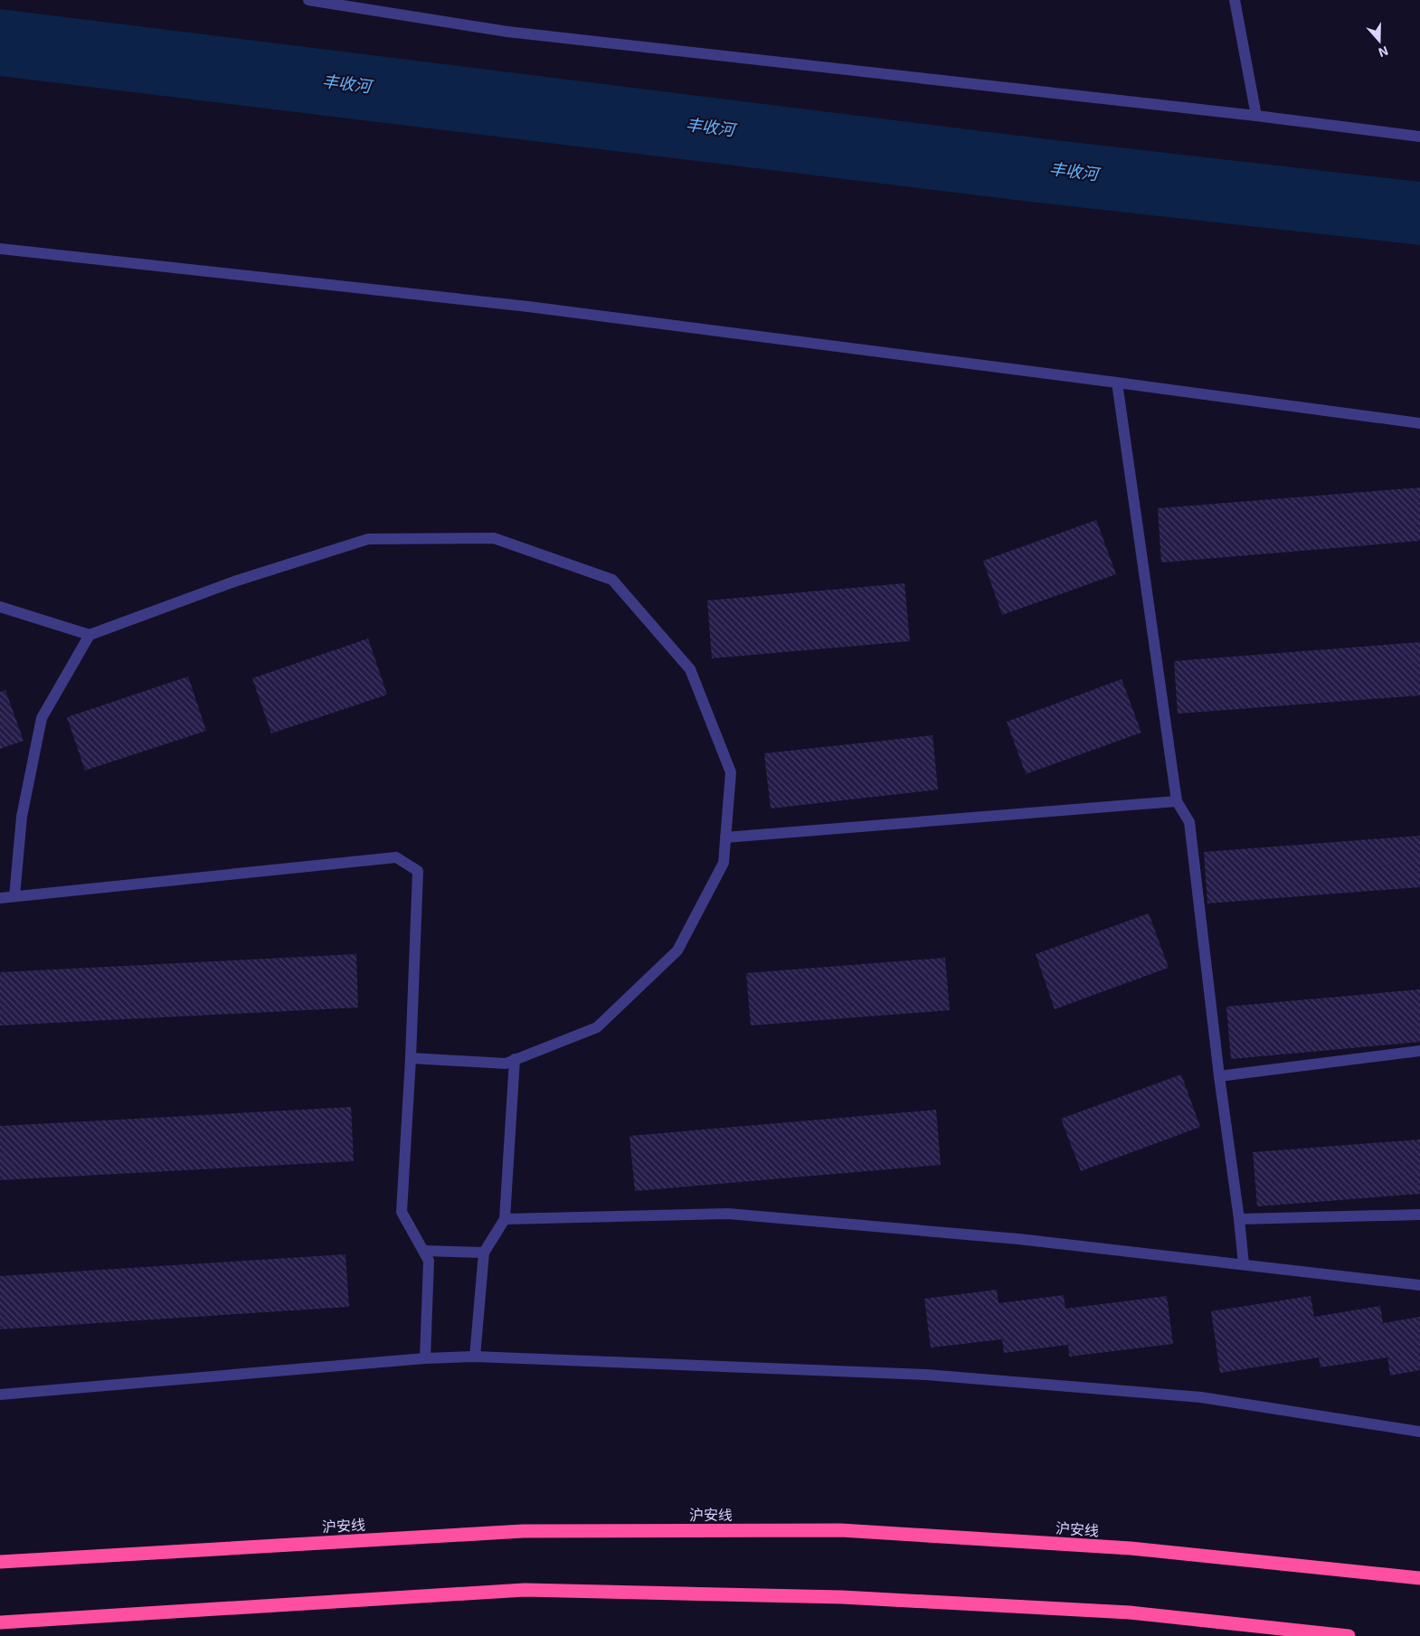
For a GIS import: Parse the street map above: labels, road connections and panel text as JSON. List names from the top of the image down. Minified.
{"streets":{"highway":["沪安线"]},"water":["丰收河"],"north":"bottom"}
